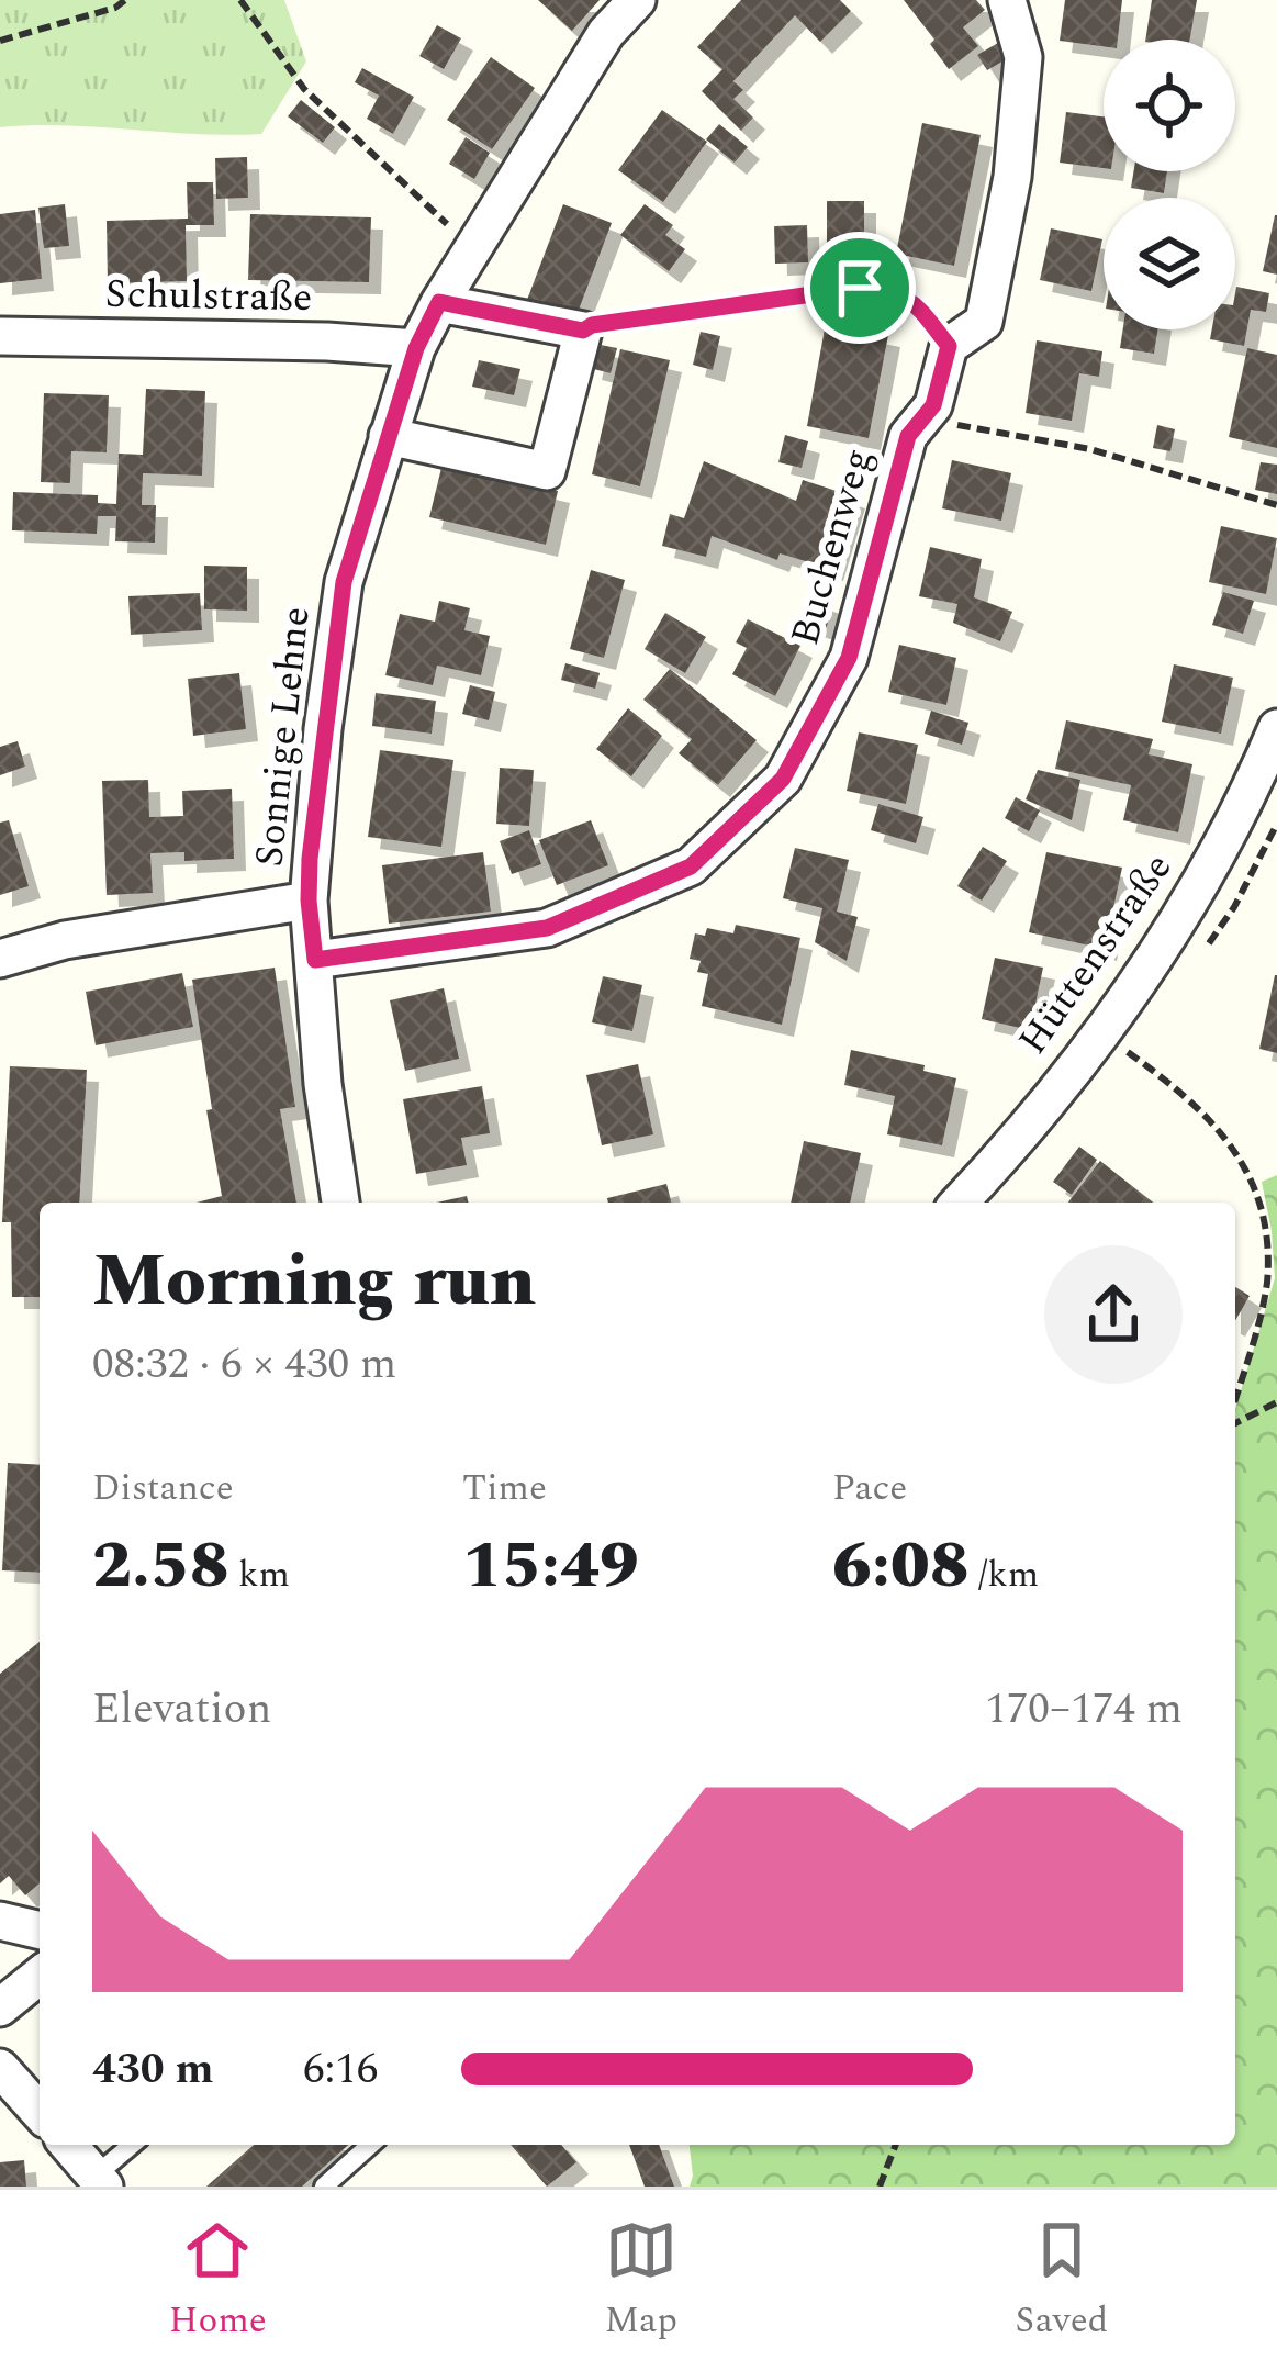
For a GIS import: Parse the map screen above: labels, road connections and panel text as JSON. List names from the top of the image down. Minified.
{"streets":{"street":["Schulstraße","Buchenweg","Sonnige Lehne","Hüttenstraße"]},"crossings":[["Schulstraße","Sonnige Lehne"],["Buchenweg","Sonnige Lehne"]],"page":{"heading":["Morning run","08:32 · 6 × 430 m"],"stats":[["Distance","2.58 km"],["Time","15:49"],["Pace","6:08 /km"]],"chart":["Elevation","170–174 m"],"list":[{"name":"430 m","note":"6:16"}],"tabs":["Home","Map","Saved"]}}
